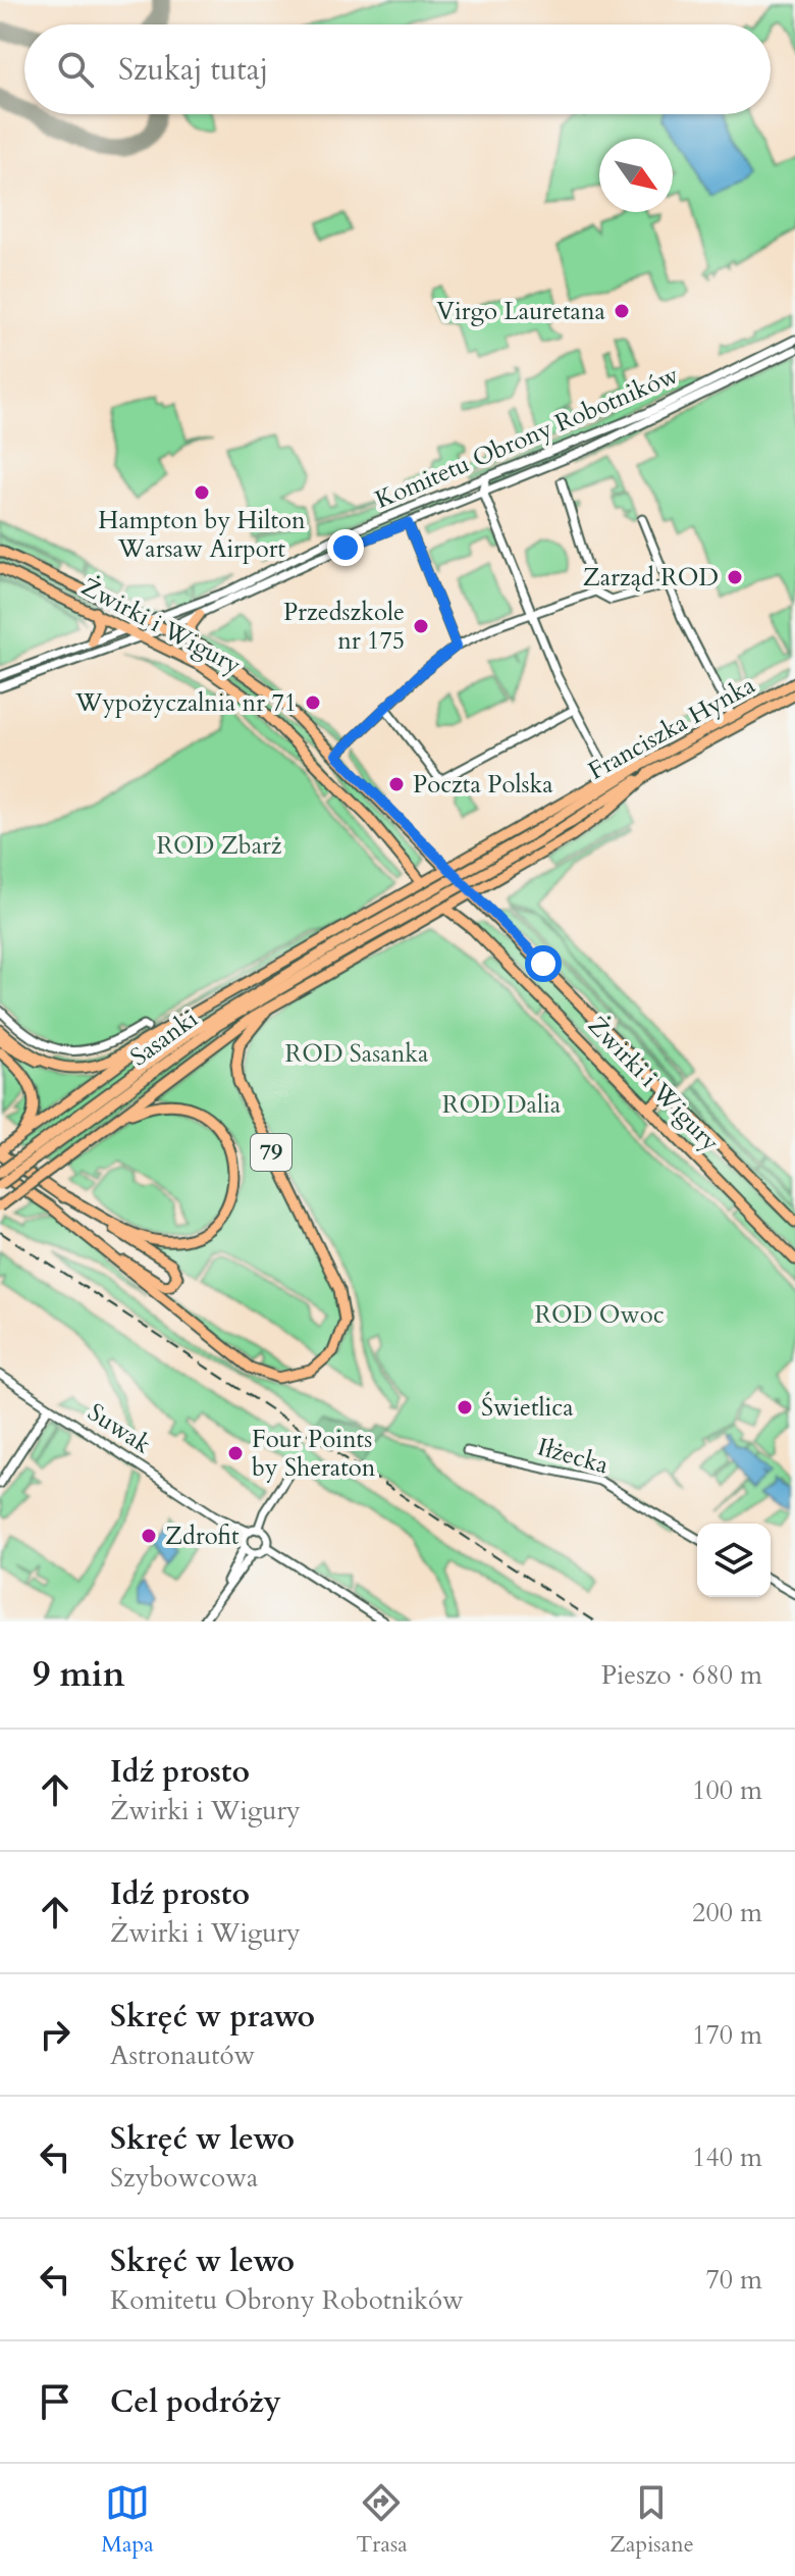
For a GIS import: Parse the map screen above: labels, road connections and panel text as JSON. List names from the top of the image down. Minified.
{"streets":{"main road":["Żwirki i Wigury","Franciszka Hynka","Sasanki","79"],"street":["Komitetu Obrony Robotników","Suwak","Iłżecka"]},"crossings":[["Komitetu Obrony Robotników","Żwirki i Wigury"],["Żwirki i Wigury","79"],["Franciszka Hynka","Sasanki"],["Franciszka Hynka","79"],["Sasanki","79"]],"parks":["ROD Zbarż","ROD Sasanka","ROD Dalia","ROD Owoc"],"places":["Virgo Lauretana","Hampton by Hilton Warsaw Airport","Zarząd ROD","Przedszkole nr 175","Wypożyczalnia nr 71","Poczta Polska","Świetlica","Four Points by Sheraton","Zdrofit"],"north":"bottom right","page":{"search":"Szukaj tutaj","heading":["9 min","Pieszo · 680 m"],"list":[["Idź prosto","Żwirki i Wigury","100 m"],["Idź prosto","Żwirki i Wigury","200 m"],["Skręć w prawo","Astronautów","170 m"],["Skręć w lewo","Szybowcowa","140 m"],["Skręć w lewo","Komitetu Obrony Robotników","70 m"],"Cel podróży"],"nav":["Mapa","Trasa","Zapisane"]}}
